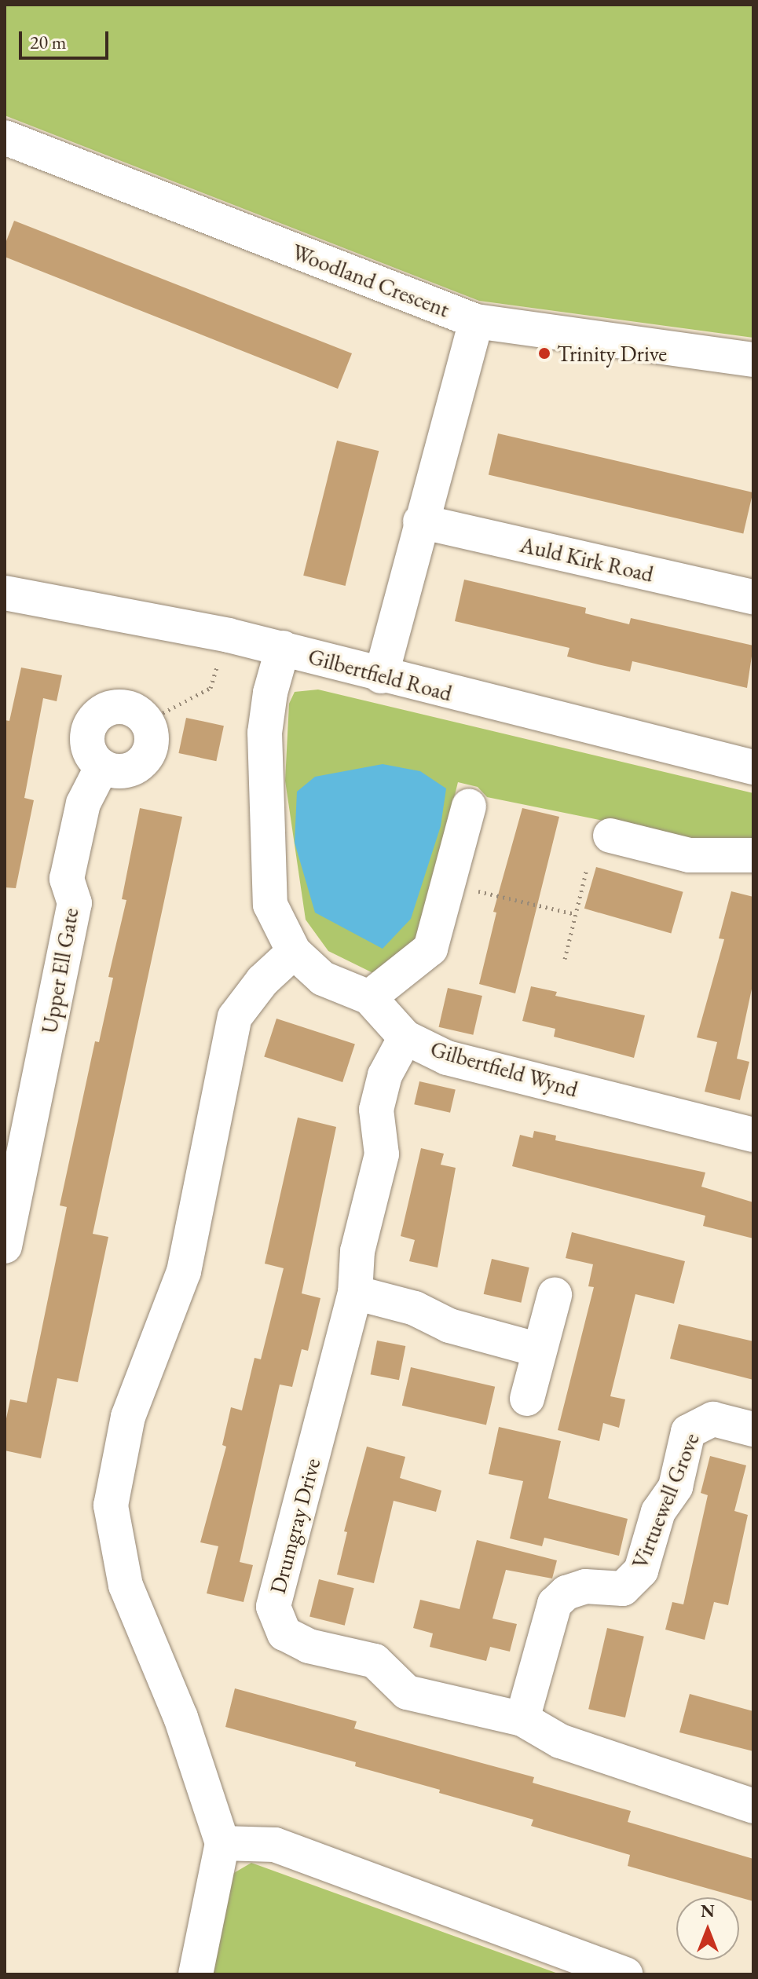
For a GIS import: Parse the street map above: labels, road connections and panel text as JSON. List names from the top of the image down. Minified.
{"streets":{"street":["Woodland Crescent","Auld Kirk Road","Gilbertfield Road","Upper Ell Gate","Gilbertfield Wynd","Virtuewell Grove","Drumgray Drive"]},"crossings":[["Gilbertfield Road","Gilbertfield Wynd"],["Gilbertfield Wynd","Drumgray Drive"],["Virtuewell Grove","Drumgray Drive"]],"places":["Trinity Drive"],"scale_bar":"20 m","north":"top"}
